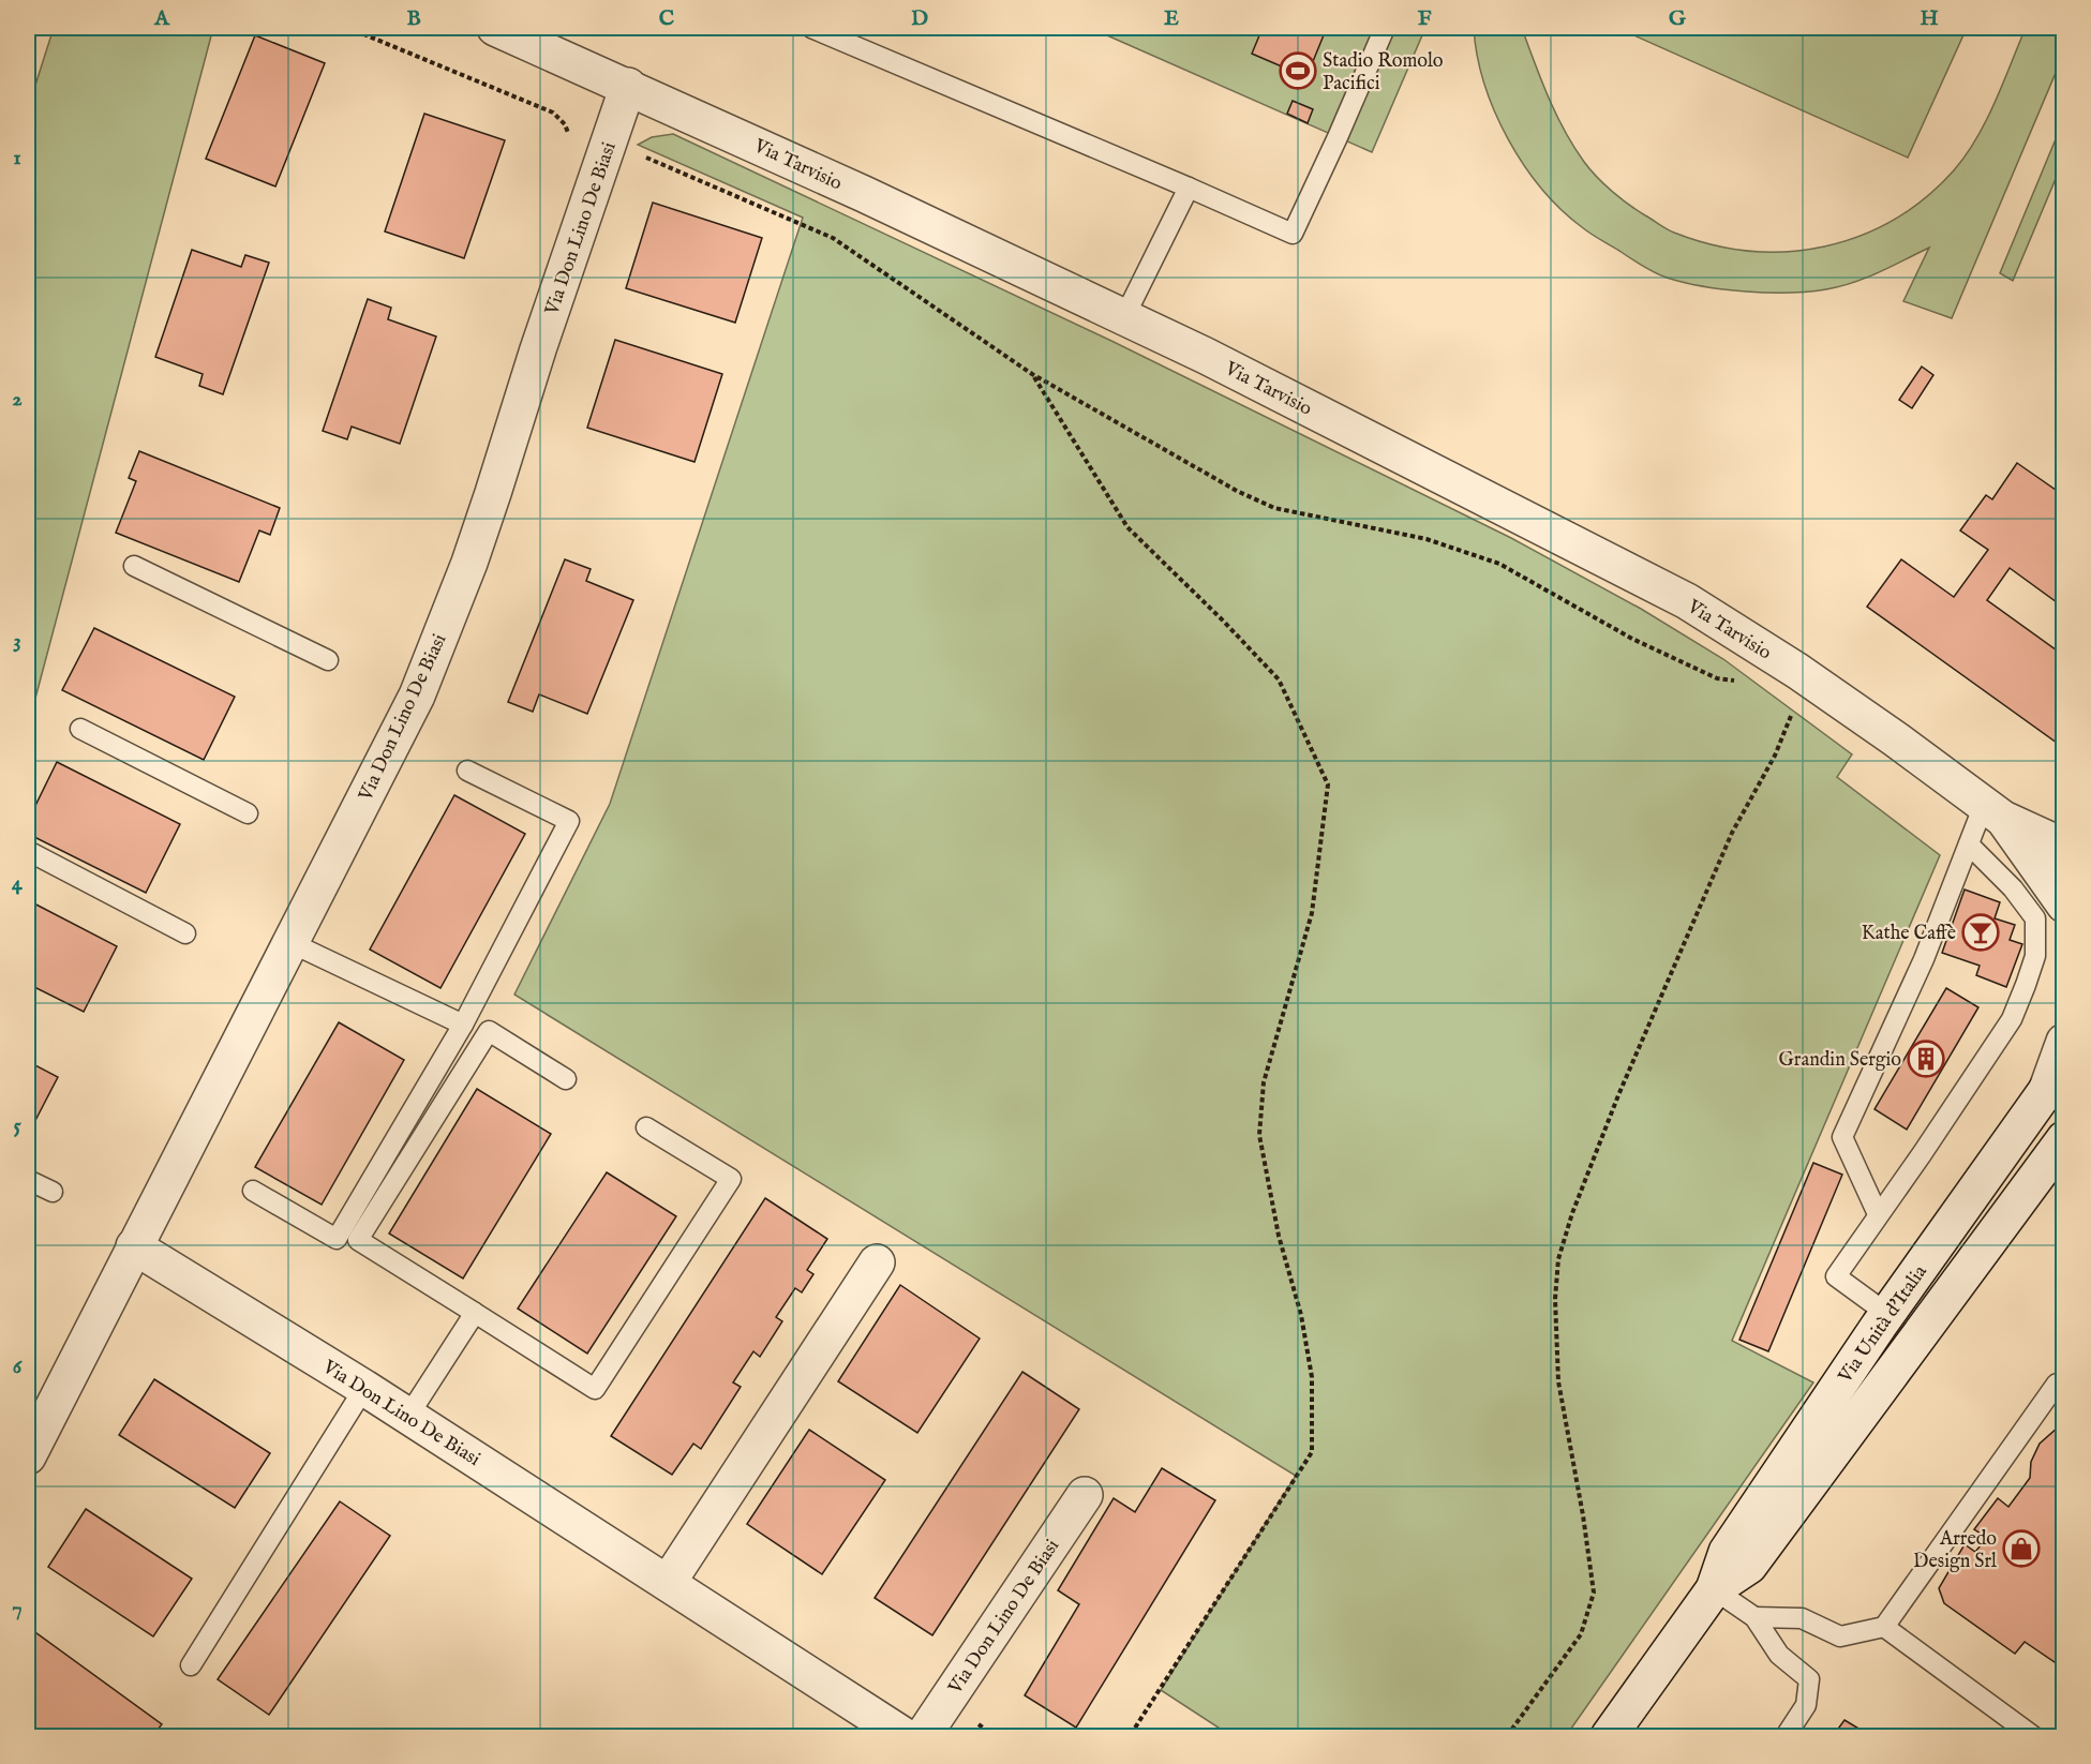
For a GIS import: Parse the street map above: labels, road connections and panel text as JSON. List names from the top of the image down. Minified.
{"streets":{"street":["Via Tarvisio","Via Don Lino De Biasi","Via Unità d'Italia"]},"crossings":[["Via Tarvisio","Via Don Lino De Biasi"]],"places":{"sports":["Stadio Romolo Pacifici"],"bar":["Kathe Caffè"],"building":["Grandin Sergio"],"shop":["Arredo Design Srl"]},"grid":{"columns":["A","B","C","D","E","F","G","H"],"rows":["1","2","3","4","5","6","7"]}}
